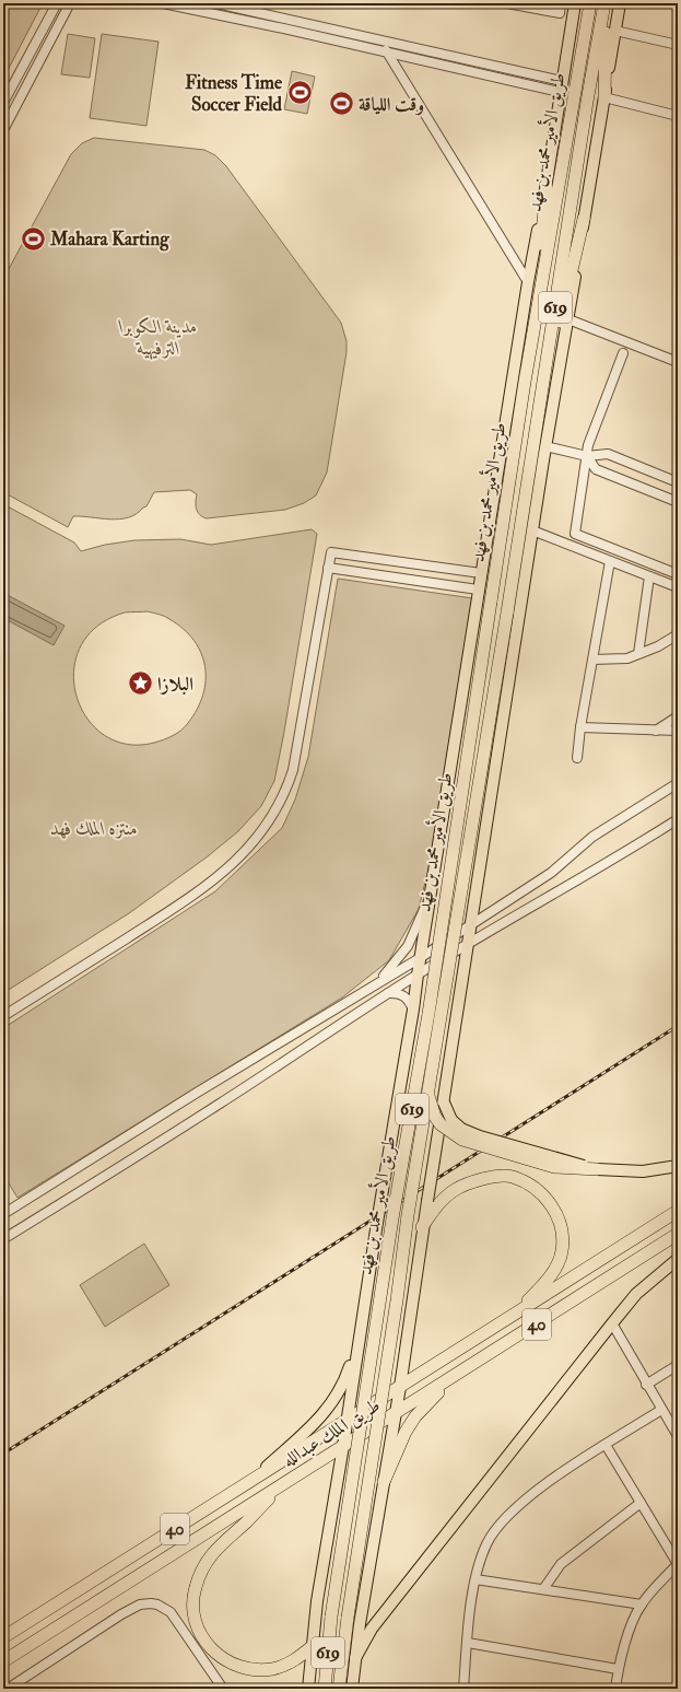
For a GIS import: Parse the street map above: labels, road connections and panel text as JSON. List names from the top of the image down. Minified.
{"streets":{"highway":["طريق الأمير محمد بن فهد","619","40","طريق الملك عبدالله"]},"parks":["مدينة الكوبرا الترفيهية","منتزه الملك فهد"],"places":{"sports":["Fitness Time Soccer Field","وقت اللياقة","Mahara Karting"],"place":["البلازا"]}}
